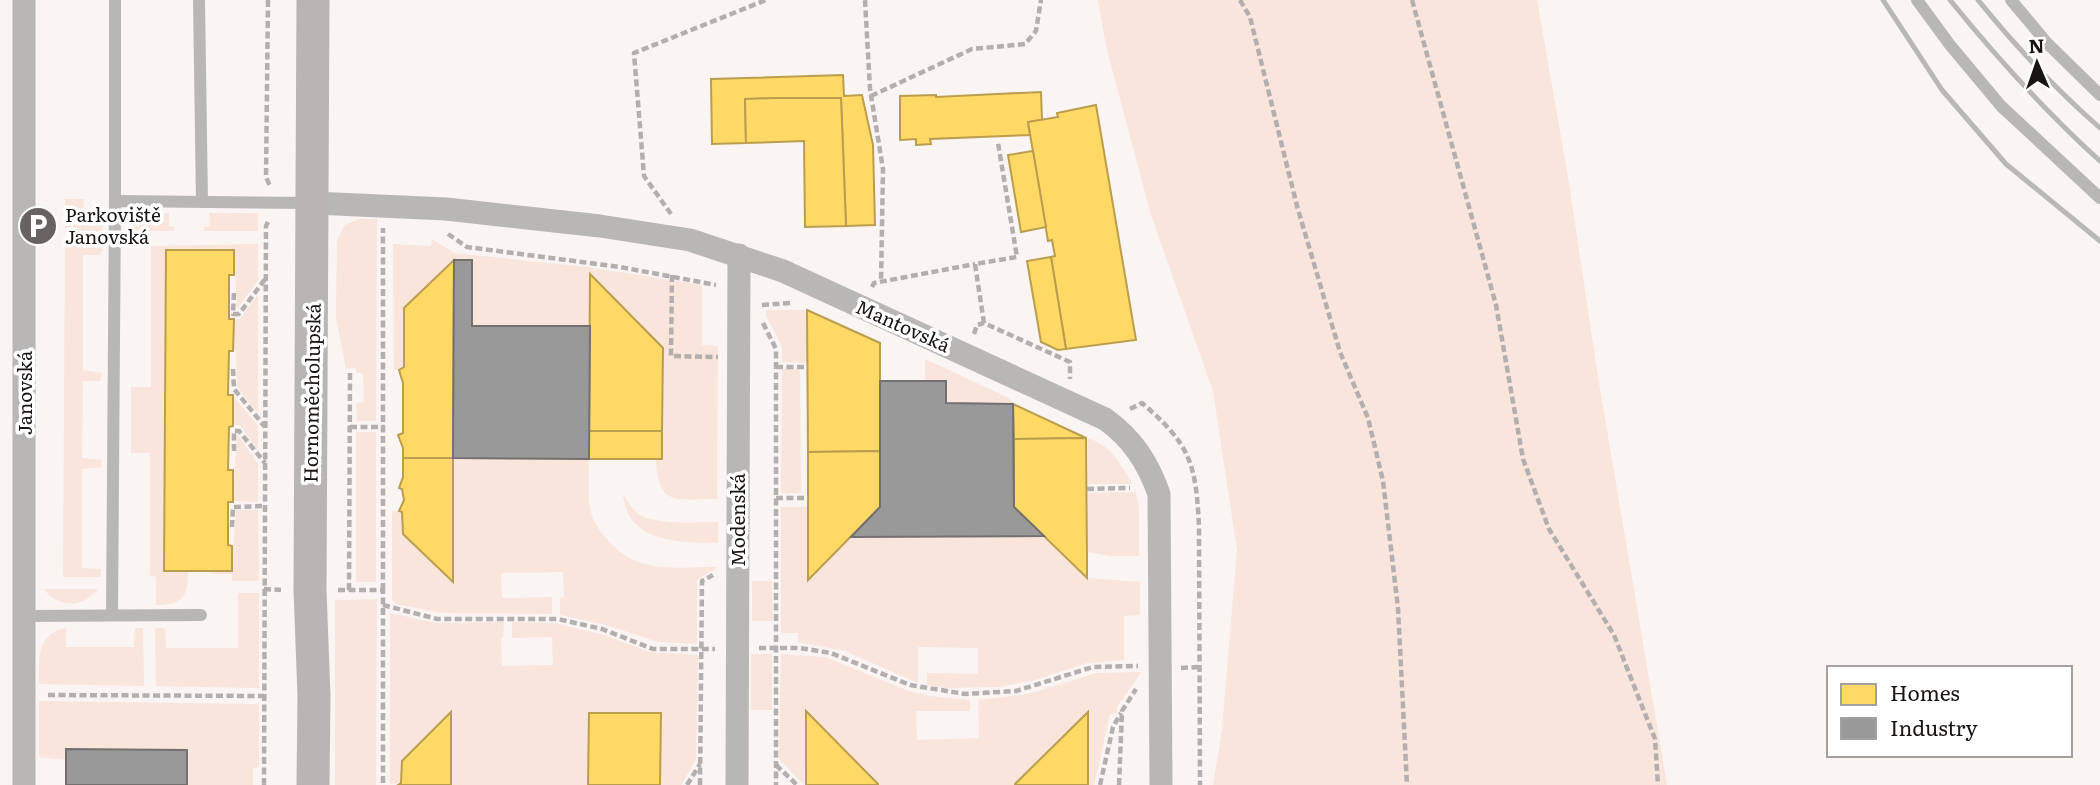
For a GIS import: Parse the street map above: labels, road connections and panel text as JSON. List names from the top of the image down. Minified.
{"streets":{"street":["Mantovská","Janovská","Hornoměcholupská","Modenská"]},"crossings":[["Mantovská","Hornoměcholupská"],["Mantovská","Modenská"]],"places":{"parking":["Parkoviště Janovská"]},"legend":["Homes","Industry"],"north":"top"}
